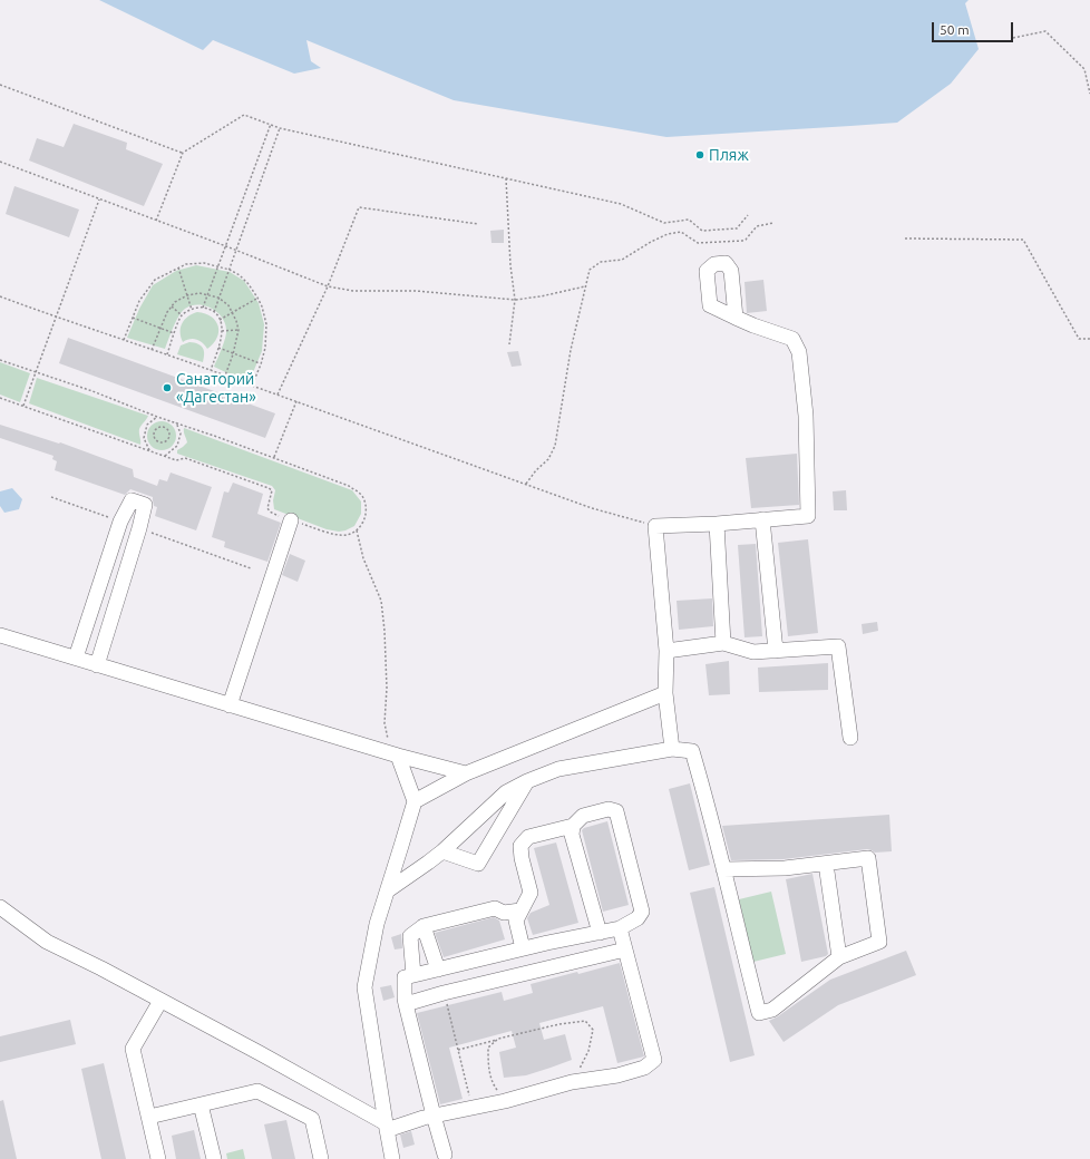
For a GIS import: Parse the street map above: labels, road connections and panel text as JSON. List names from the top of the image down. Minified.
{"places":["Пляж","Санаторий «Дагестан»"],"scale_bar":"50 m"}
